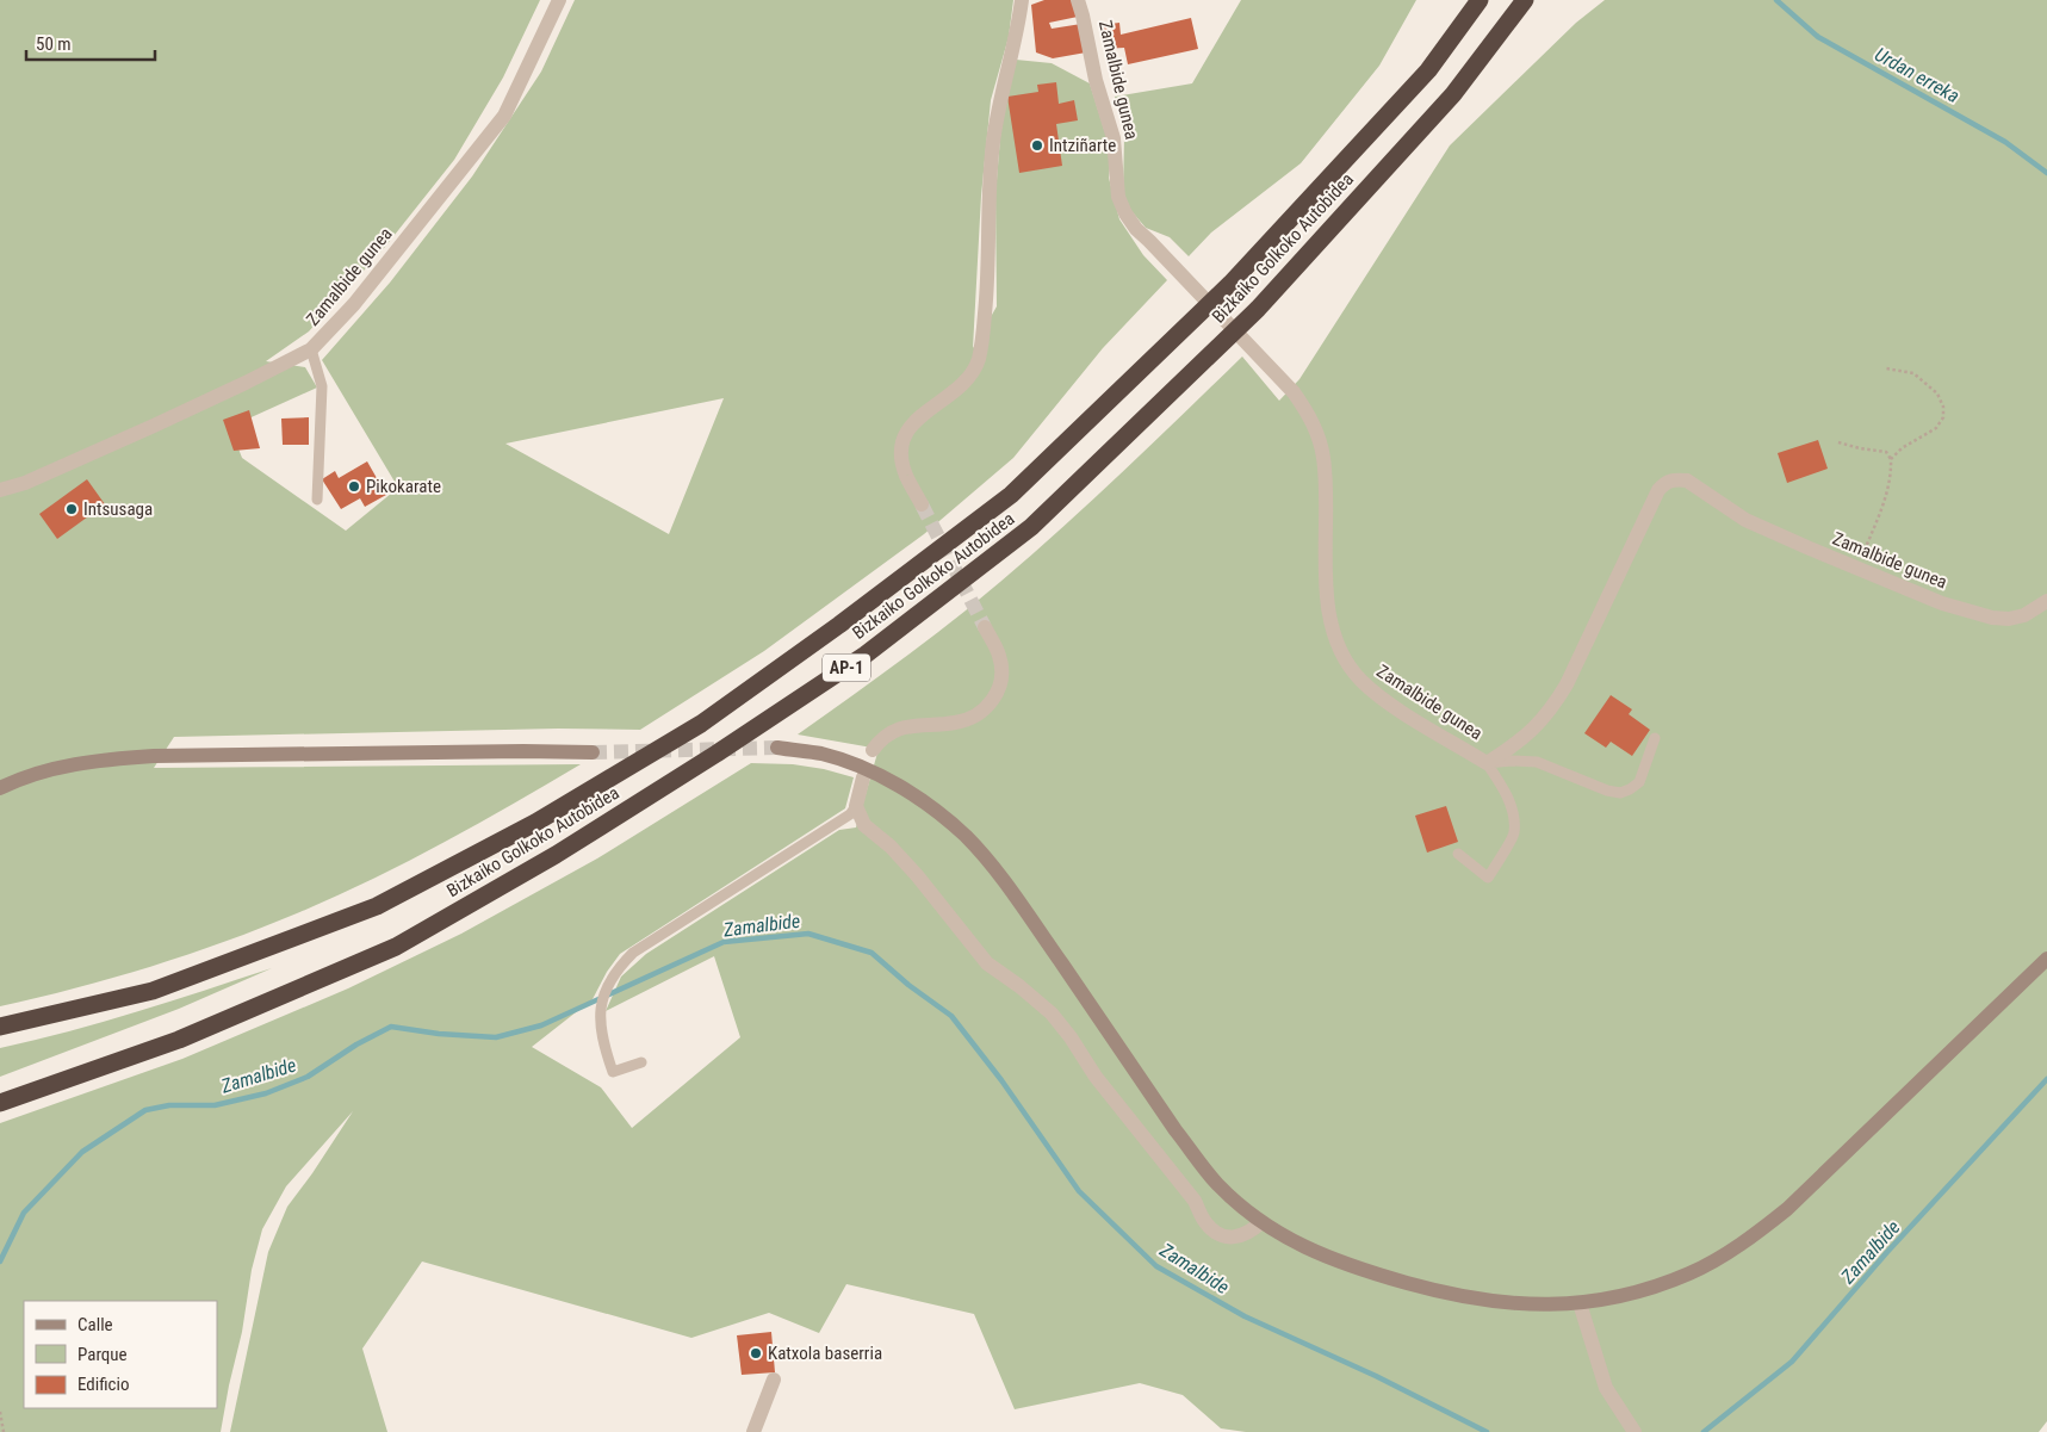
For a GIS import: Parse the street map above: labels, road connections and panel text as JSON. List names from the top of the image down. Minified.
{"streets":{"highway":["Bizkaiko Golkoko Autobidea","AP-1"],"street":["Zamalbide gunea"]},"water":["Urdan erreka","Zamalbide"],"places":["Intziñarte","Pikokarate","Intsusaga","Katxola baserria"],"legend":["Calle","Parque","Edificio"],"scale_bar":"50 m"}
